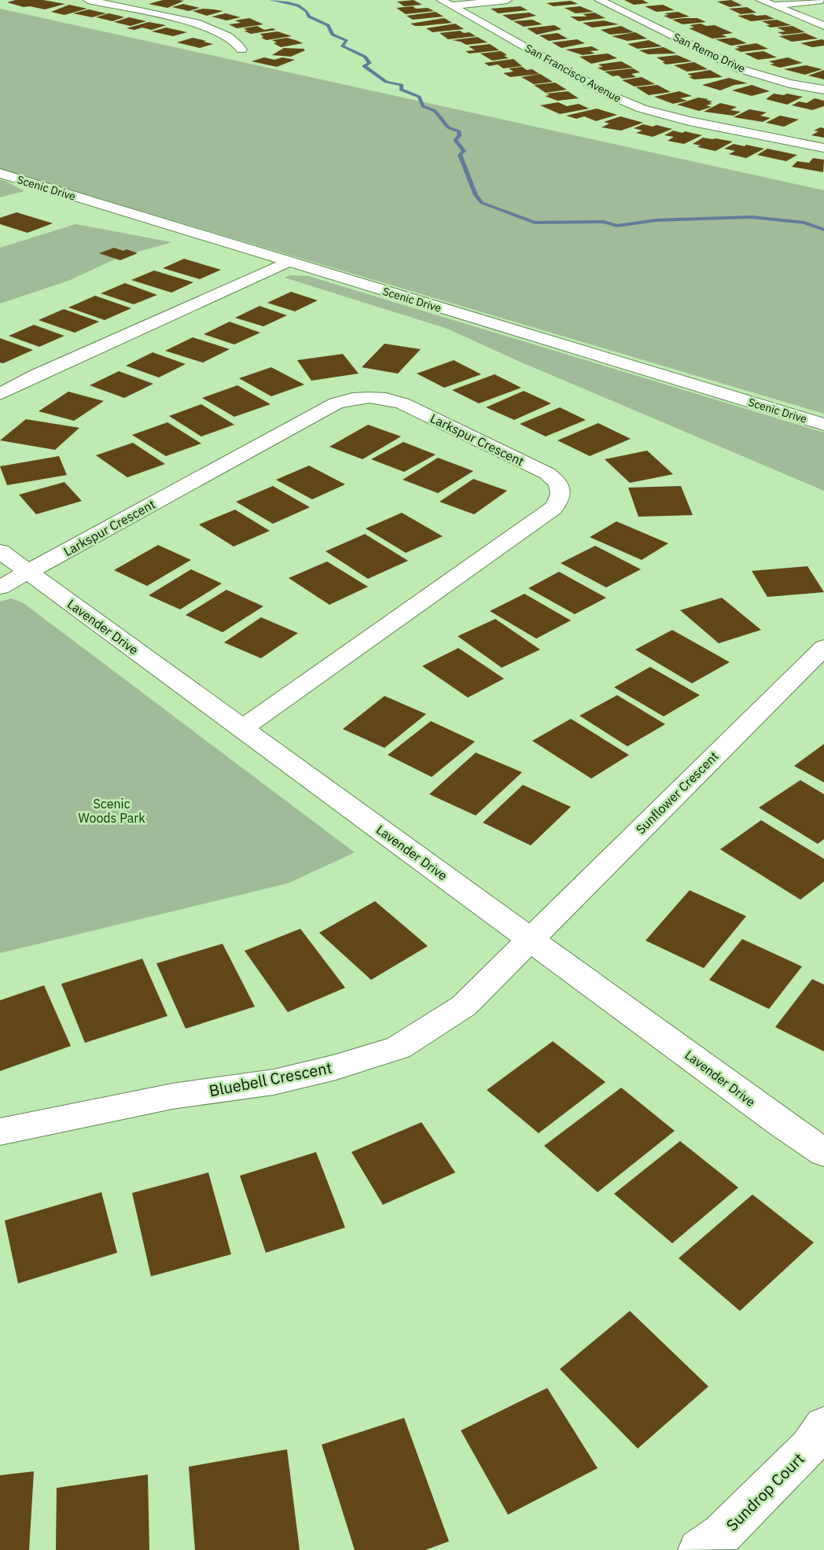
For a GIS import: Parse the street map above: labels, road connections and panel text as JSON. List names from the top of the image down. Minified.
{"streets":{"street":["San Remo Drive","San Francisco Avenue","Scenic Drive","Larkspur Crescent","Lavender Drive","Sunflower Crescent","Bluebell Crescent","Sundrop Court"]},"crossings":[["Larkspur Crescent","Lavender Drive"],["Lavender Drive","Sunflower Crescent"],["Lavender Drive","Bluebell Crescent"],["Sunflower Crescent","Bluebell Crescent"]],"parks":["Scenic Woods Park"]}
